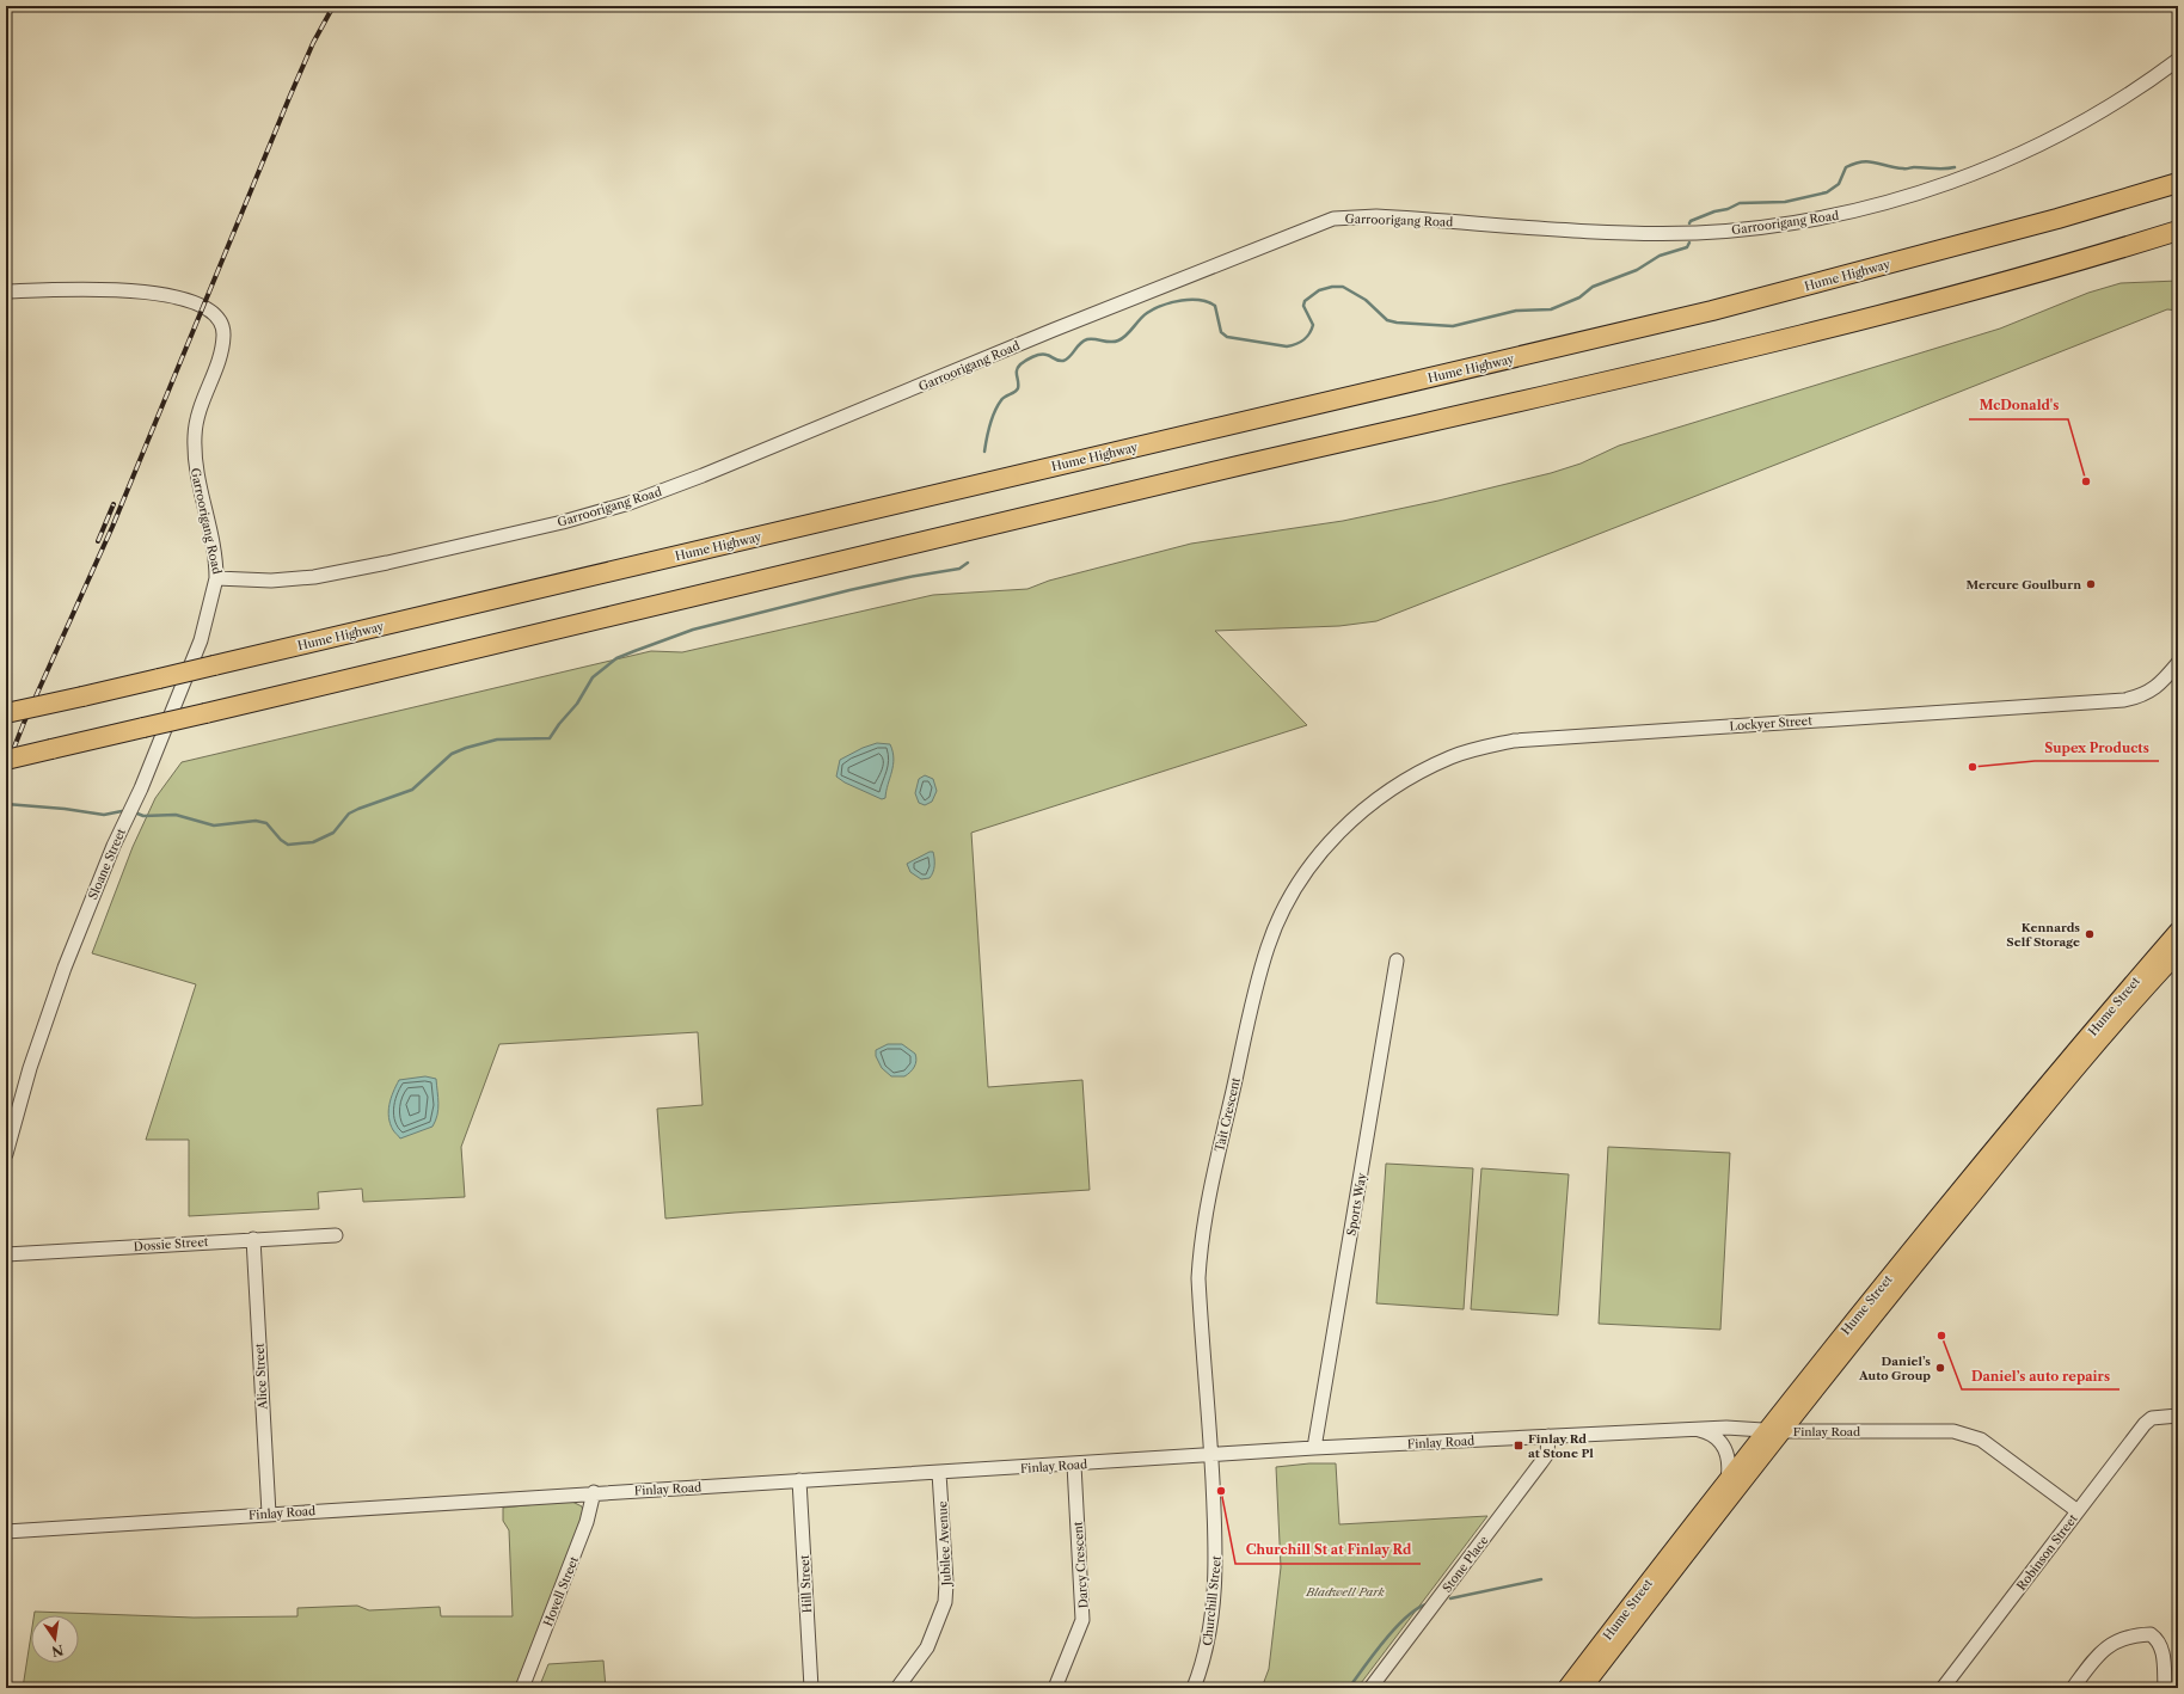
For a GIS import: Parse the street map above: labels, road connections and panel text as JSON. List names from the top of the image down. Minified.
{"streets":{"highway":["Hume Highway"],"main road":["Hume Street"],"street":["Garroorigang Road","Lockyer Street","Sloane Street","Tait Crescent","Sports Way","Dossie Street","Alice Street","Finlay Road","Jubilee Avenue","Robinson Street","Stone Place","Darcy Crescent","Hill Street","Hovell Street","Churchill Street"]},"crossings":[["Garroorigang Road","Sloane Street"],["Lockyer Street","Tait Crescent"],["Hume Street","Finlay Road"],["Tait Crescent","Finlay Road"],["Tait Crescent","Churchill Street"],["Sports Way","Finlay Road"],["Dossie Street","Alice Street"],["Alice Street","Finlay Road"],["Finlay Road","Jubilee Avenue"],["Finlay Road","Robinson Street"],["Finlay Road","Stone Place"],["Finlay Road","Darcy Crescent"],["Finlay Road","Hill Street"],["Finlay Road","Hovell Street"],["Finlay Road","Churchill Street"]],"parks":["Bladwell Park"],"places":{"other":["McDonald's","Mercure Goulburn","Supex Products","Kennards Self Storage","Daniel’s auto repairs","Daniel’s Auto Group","Churchill St at Finlay Rd"],"transit":["Finlay Rd at Stone Pl"]},"north":"bottom"}
